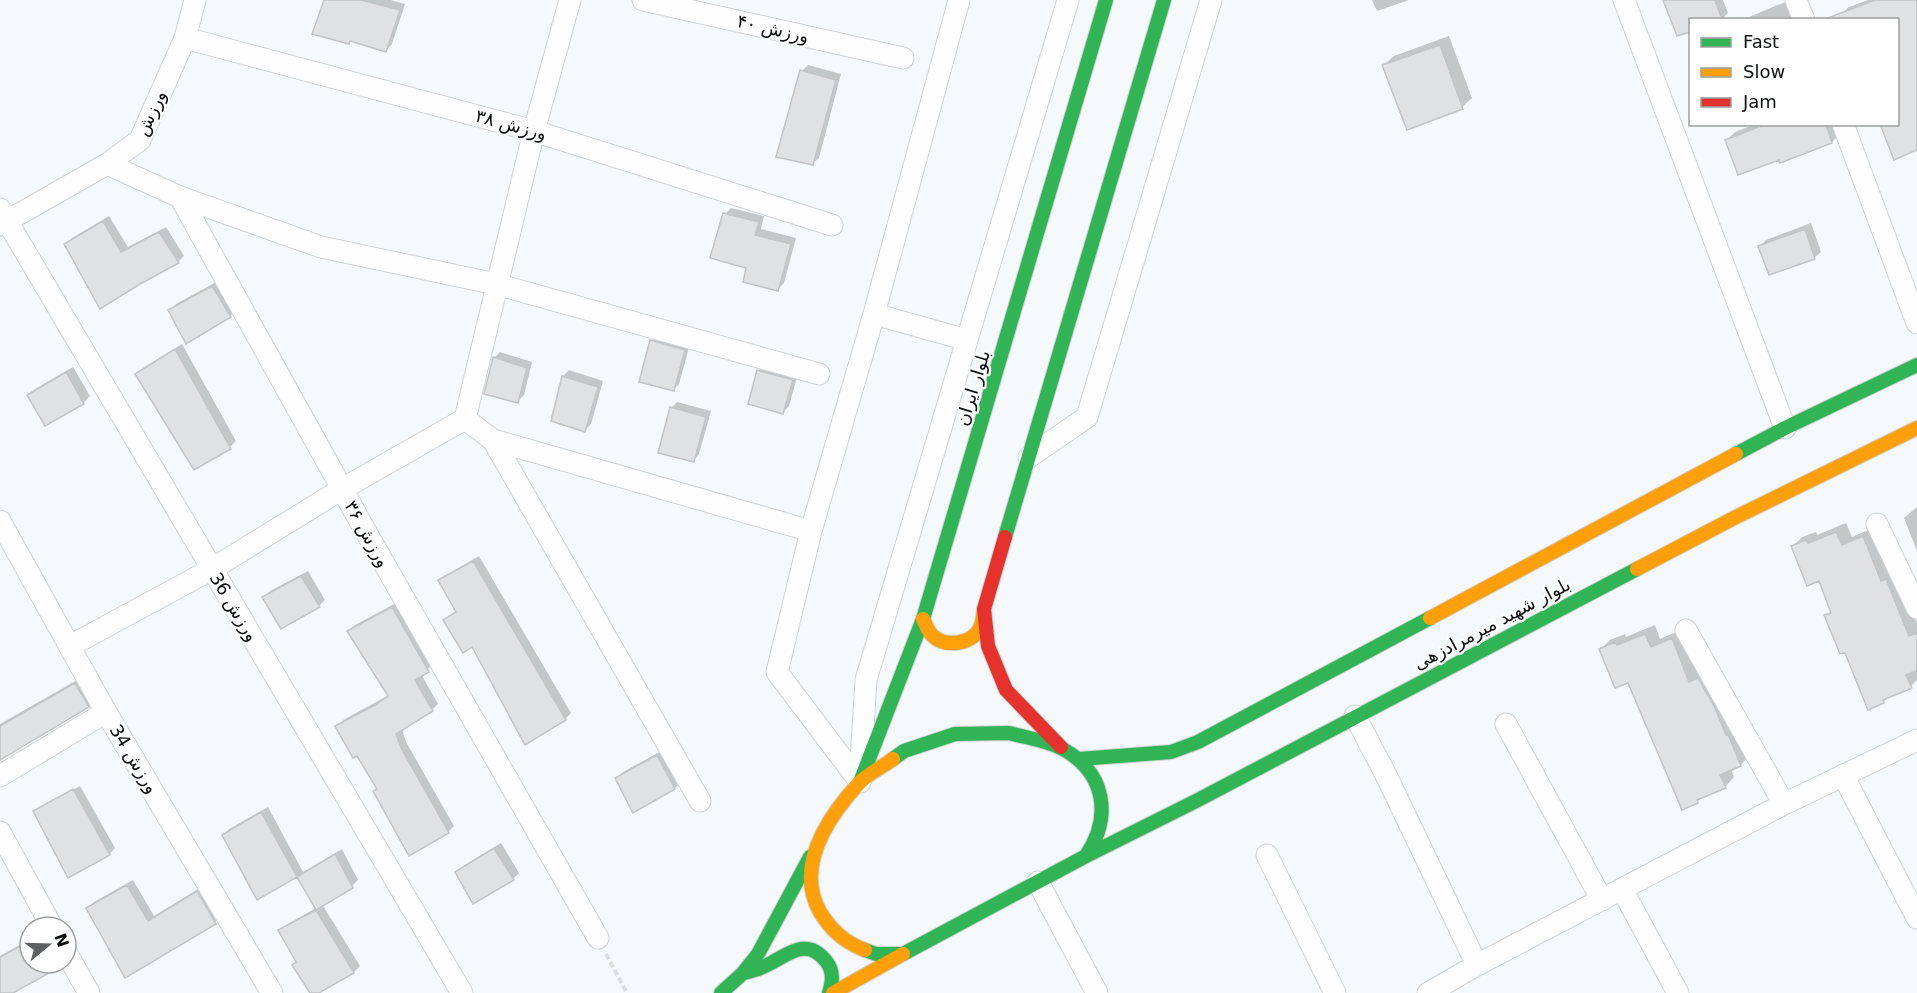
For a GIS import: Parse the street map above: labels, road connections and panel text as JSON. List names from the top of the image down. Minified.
{"streets":{"main road":["بلوار ایران","بلوار شهید میرمرادزهی"],"street":["ورزش ۴۰","ورزش","ورزش ۳۸","ورزش ۳۶","ورزش 36","ورزش 34"]},"crossings":[["ورزش","ورزش ۳۸"],["ورزش","ورزش 36"]],"legend":["Fast","Slow","Jam"],"north":"right"}
